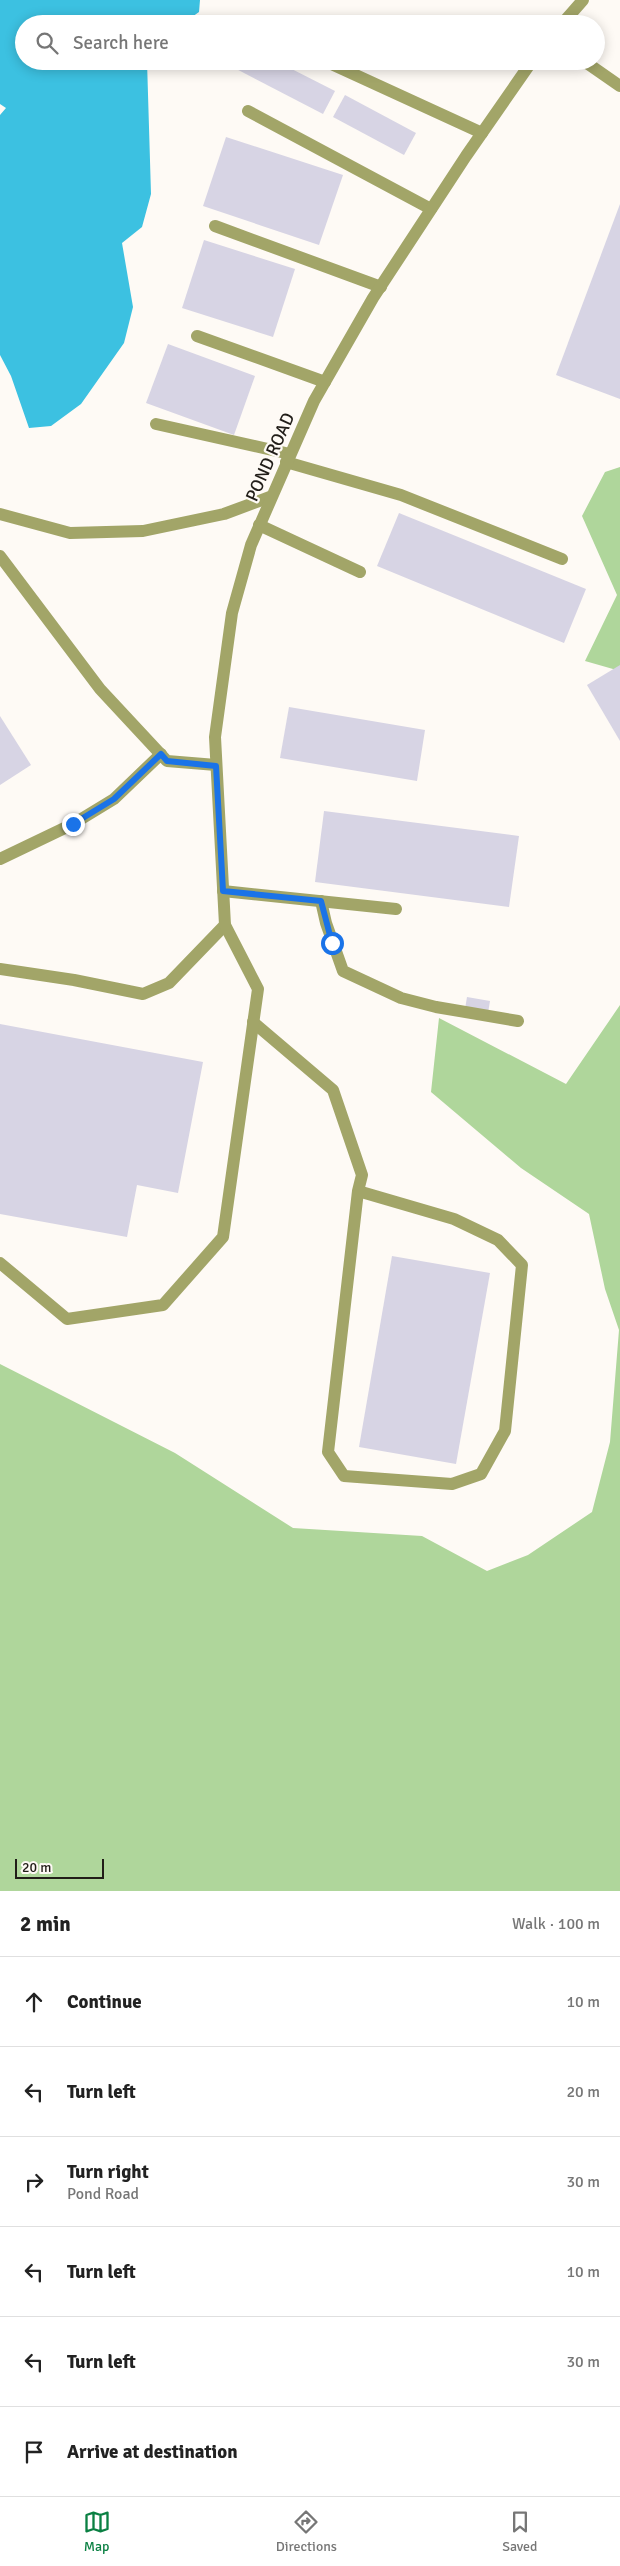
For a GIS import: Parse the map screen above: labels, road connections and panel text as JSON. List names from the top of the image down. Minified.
{"streets":{"street":["POND ROAD"]},"scale_bar":"20 m","page":{"search":"Search here","scale":"20 m","heading":["2 min","Walk · 100 m"],"list":[["Continue","10 m"],["Turn left","20 m"],["Turn right","Pond Road","30 m"],["Turn left","10 m"],["Turn left","30 m"],"Arrive at destination"],"nav":["Map","Directions","Saved"]}}
